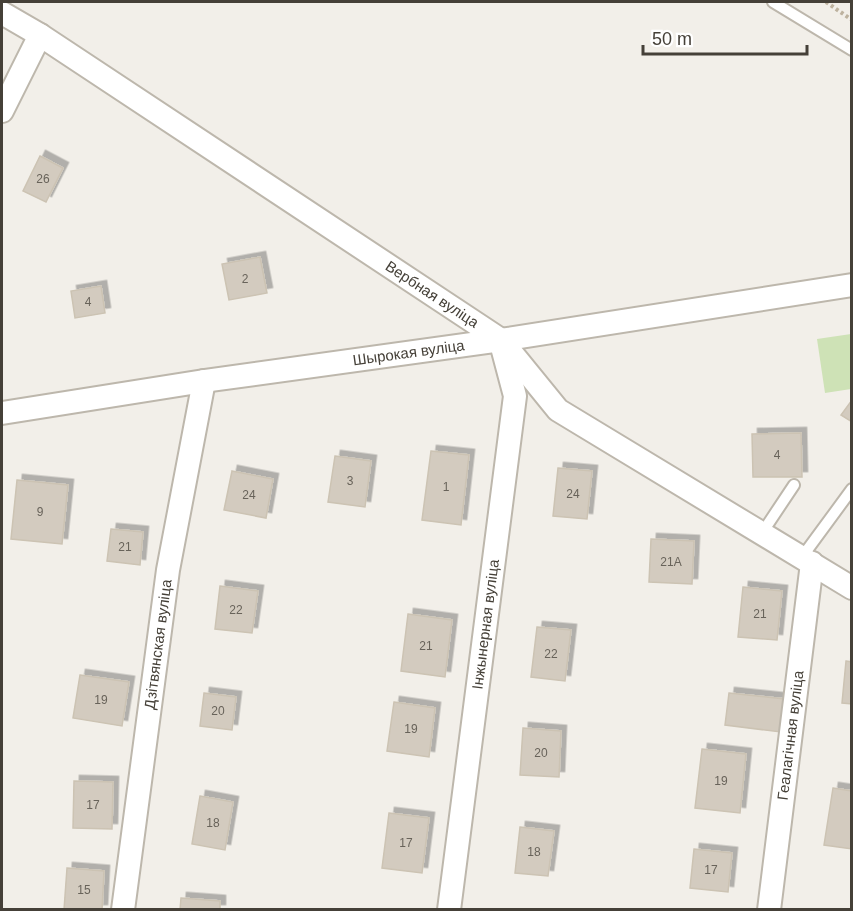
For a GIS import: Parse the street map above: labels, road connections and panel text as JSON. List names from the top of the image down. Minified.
{"streets":{"street":["Вербная вуліца","Шырокая вуліца","Інжынерная вуліца","Дзітвянская вуліца","Геалагічная вуліца"]},"crossings":[["Вербная вуліца","Шырокая вуліца"],["Вербная вуліца","Інжынерная вуліца"],["Вербная вуліца","Геалагічная вуліца"],["Шырокая вуліца","Інжынерная вуліца"],["Шырокая вуліца","Дзітвянская вуліца"]],"house_numbers":["26","2","4","4","3","1","24","24","9","21","21А","22","21","21","22","19","20","19","20","19","17","18","17","18","17","15"],"scale_bar":"50 m"}
